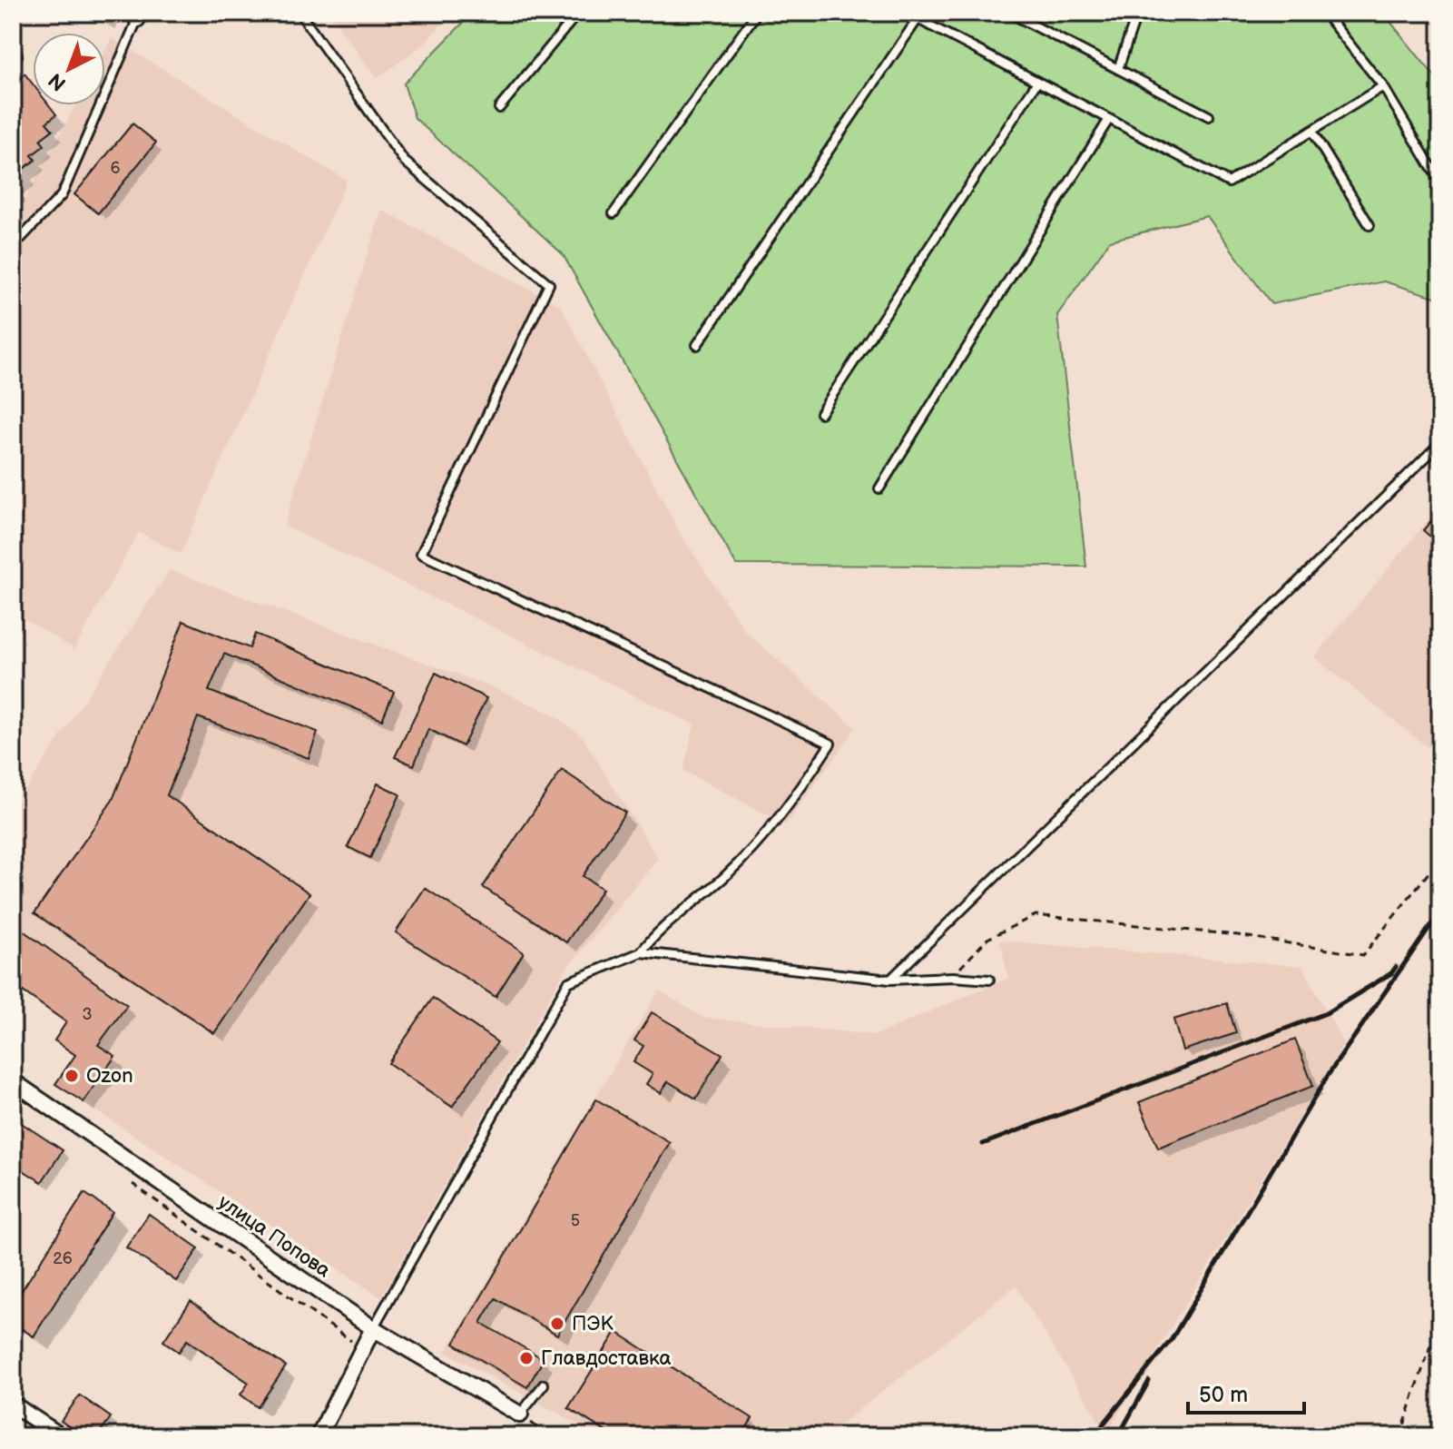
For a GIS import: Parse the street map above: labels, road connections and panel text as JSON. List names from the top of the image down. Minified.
{"streets":{"street":["улица Попова"]},"places":["Ozon","ПЭК","Главдоставка"],"house_numbers":["6","3","5","26"],"scale_bar":"50 m","north":"bottom left"}
